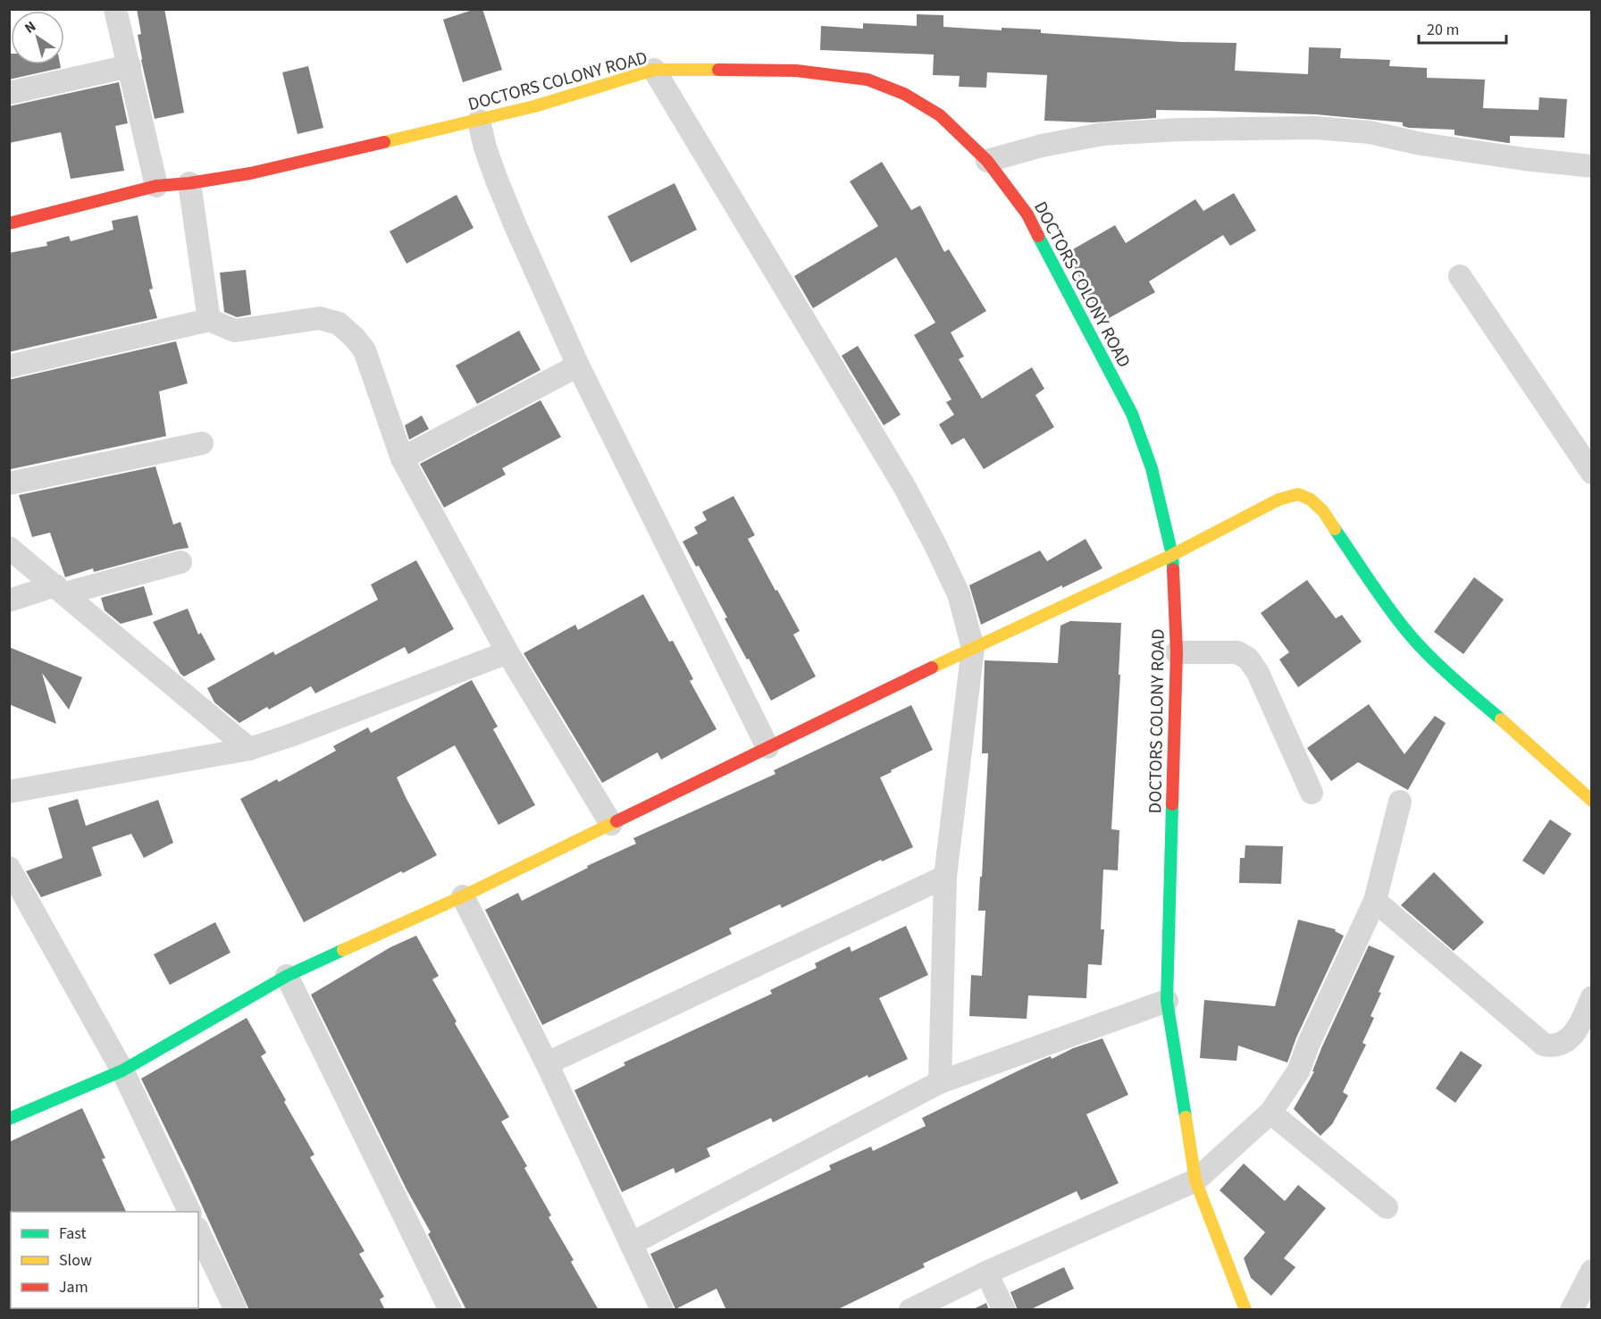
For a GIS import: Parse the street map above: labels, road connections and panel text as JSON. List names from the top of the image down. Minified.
{"streets":{"street":["DOCTORS COLONY ROAD"]},"legend":["Fast","Slow","Jam"],"scale_bar":"20 m","north":"top left"}
